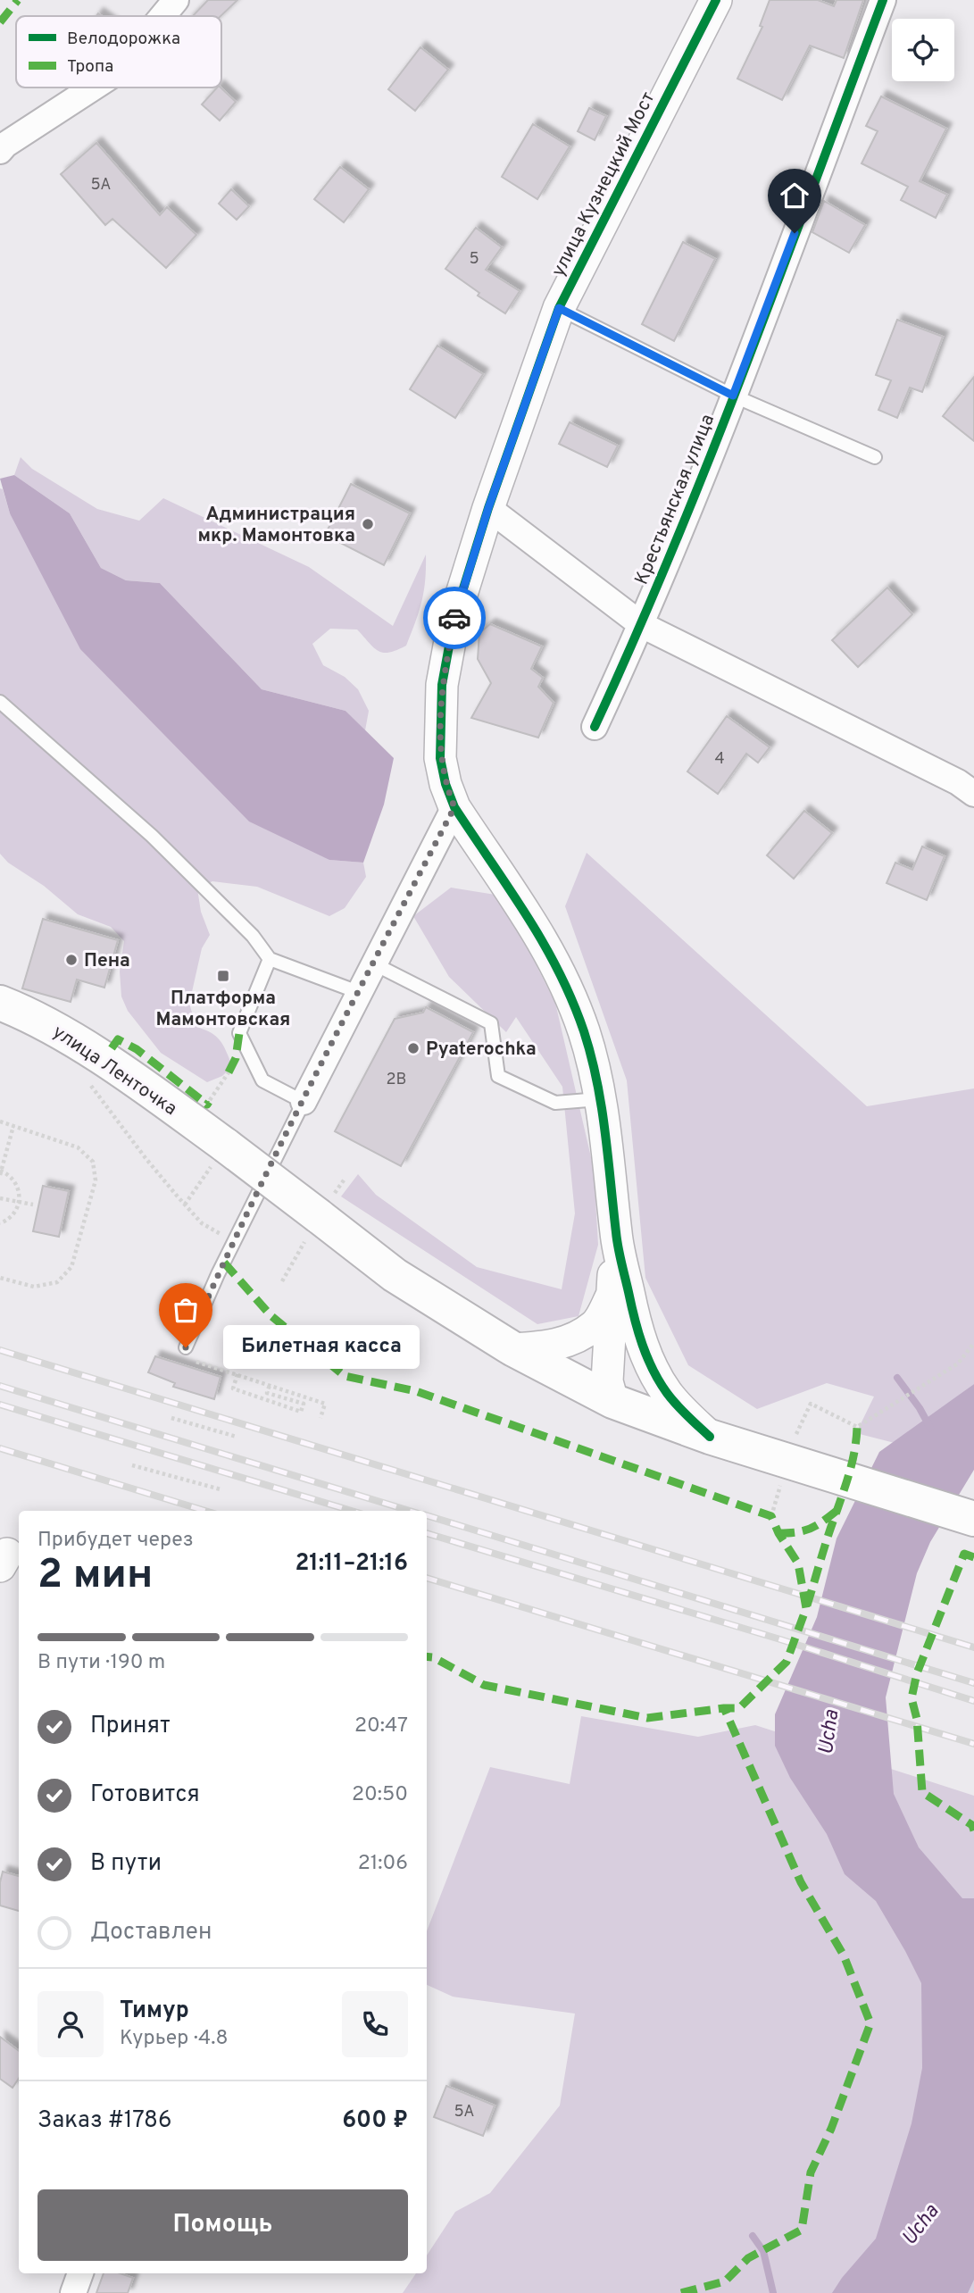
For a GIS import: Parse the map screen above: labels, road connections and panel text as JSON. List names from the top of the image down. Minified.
{"streets":{"main road":["улица Ленточка"],"street":["улица Кузнецкий Мост","Крестьянская улица"]},"water":["Ucha"],"places":{"other":["Администрация мкр. Мамонтовка","Пена","Pyaterochka","Билетная касса"],"transit":["Платформа Мамонтовская"]},"house_numbers":["5А","5","4","2В","5А"],"legend":["Велодорожка","Тропа"],"page":{"bubble":"Билетная касса","heading":["2 мин","Прибудет через","21:11–21:16"],"panel":["Тимур","Курьер · 4.8","Заказ #1786","600 ₽"],"bar":"В пути · 190 m","list":[["Принят","20:47"],["Готовится","20:50"],["В пути","21:06"],"Доставлен"],"buttons":"Помощь"}}
